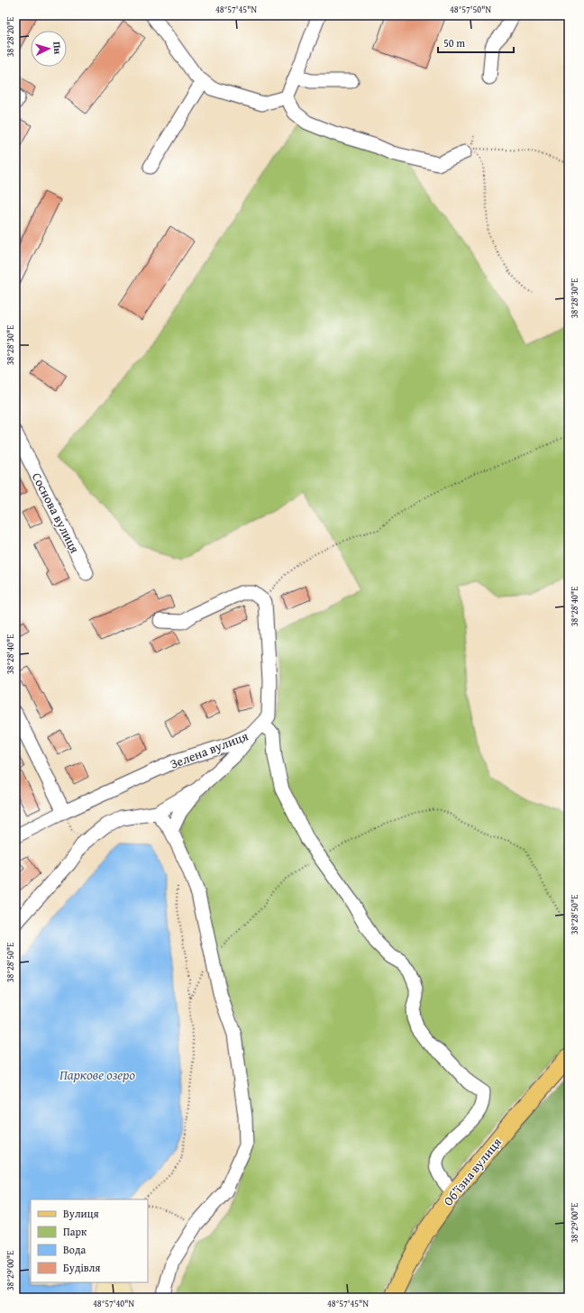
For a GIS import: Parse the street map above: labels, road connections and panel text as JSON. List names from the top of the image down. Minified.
{"streets":{"main road":["Об’їзна вулиця"],"street":["Соснова вулиця","Зелена вулиця"]},"water":["Паркове озеро"],"legend":["Вулиця","Парк","Вода","Будівля"],"scale_bar":"50 m","north":"right","coordinates":["48°57'45\"N","48°57'50\"N","38°28'20\"E","38°28'30\"E","38°28'40\"E","38°28'50\"E","38°29'00\"E","48°57'40\"N"]}
